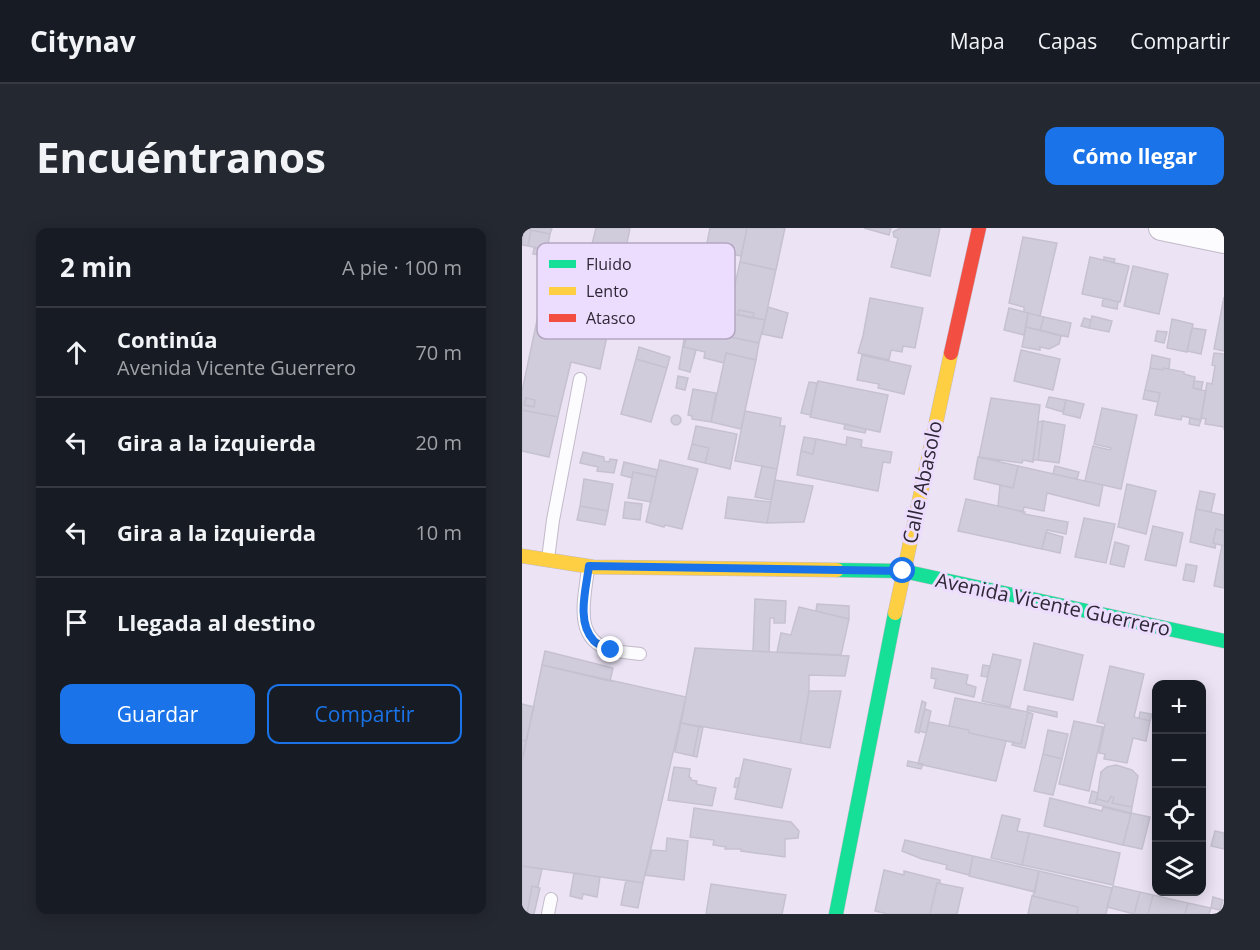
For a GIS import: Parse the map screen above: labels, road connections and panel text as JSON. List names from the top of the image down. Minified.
{"streets":{"street":["Calle Abasolo","Avenida Vicente Guerrero"]},"crossings":[["Calle Abasolo","Avenida Vicente Guerrero"]],"legend":["Fluido","Lento","Atasco"],"page":{"header":"Citynav","nav":["Mapa","Capas","Compartir"],"buttons":["Cómo llegar",["Guardar","Compartir"]],"title":"Encuéntranos","heading":["2 min","A pie · 100 m"],"list":[["Continúa","Avenida Vicente Guerrero","70 m"],["Gira a la izquierda","20 m"],["Gira a la izquierda","10 m"],"Llegada al destino"],"map_buttons":["+","−"]}}
